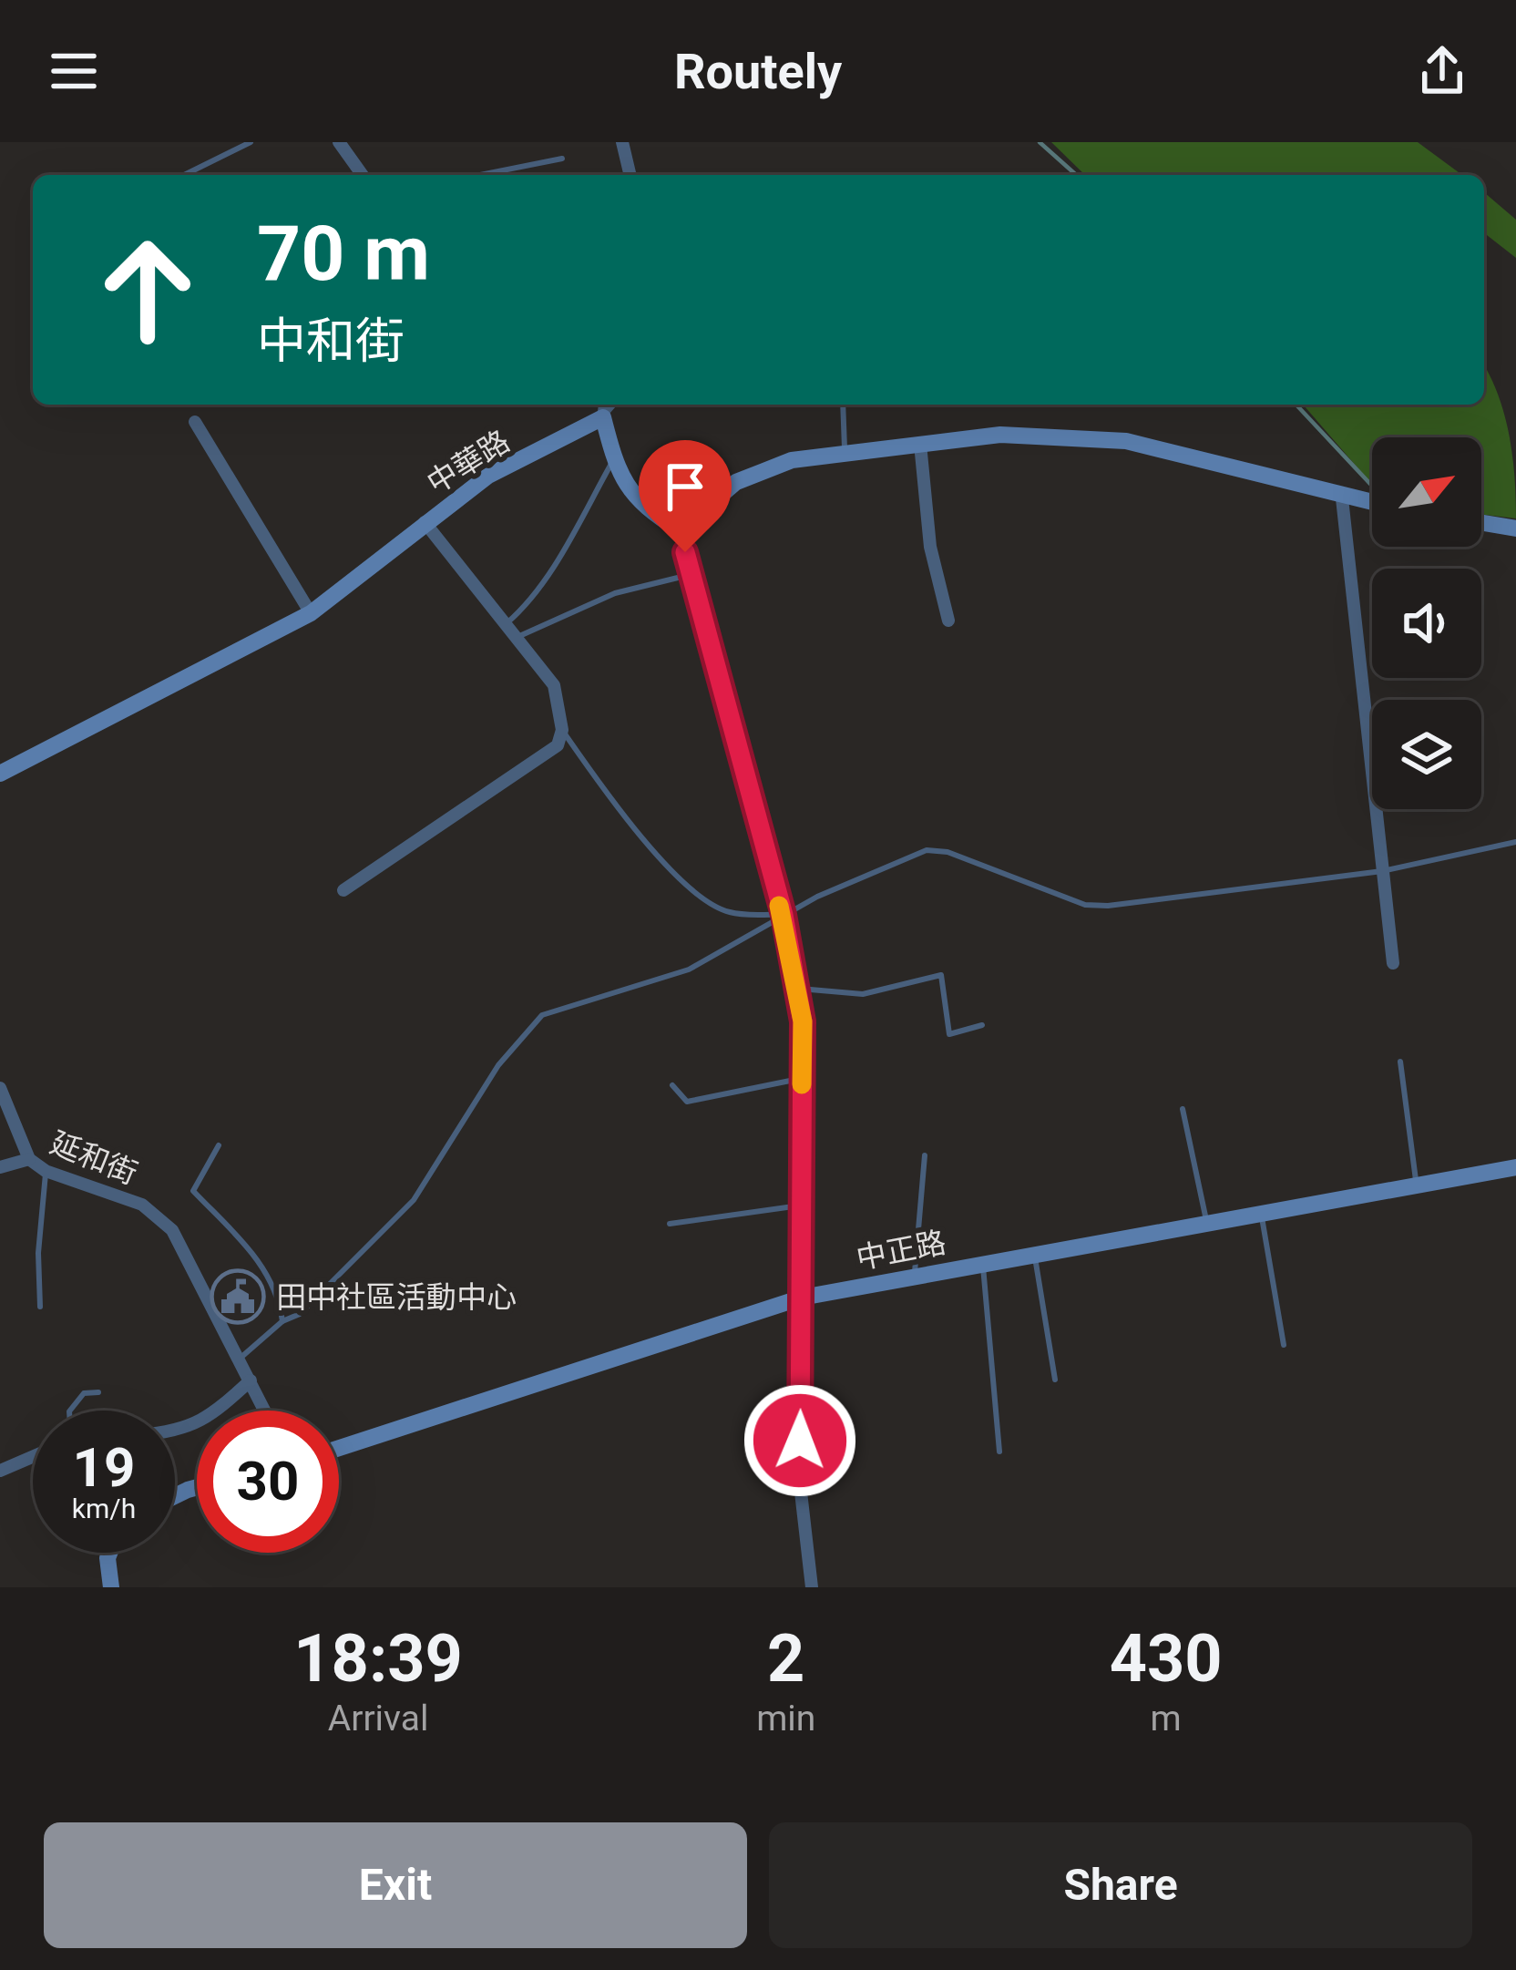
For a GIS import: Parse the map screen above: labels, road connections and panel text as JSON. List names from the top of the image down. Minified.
{"streets":{"street":["中華路","延和街","中正路"]},"places":{"public building":["田中社區活動中心"]},"north":"top right","page":{"header":"Routely","turn":["70 m","中和街"],"speed":"19 km/h","limit":"30","eta":["18:39","Arrival","2","min","430","m"],"buttons":["Exit","Share"]}}
